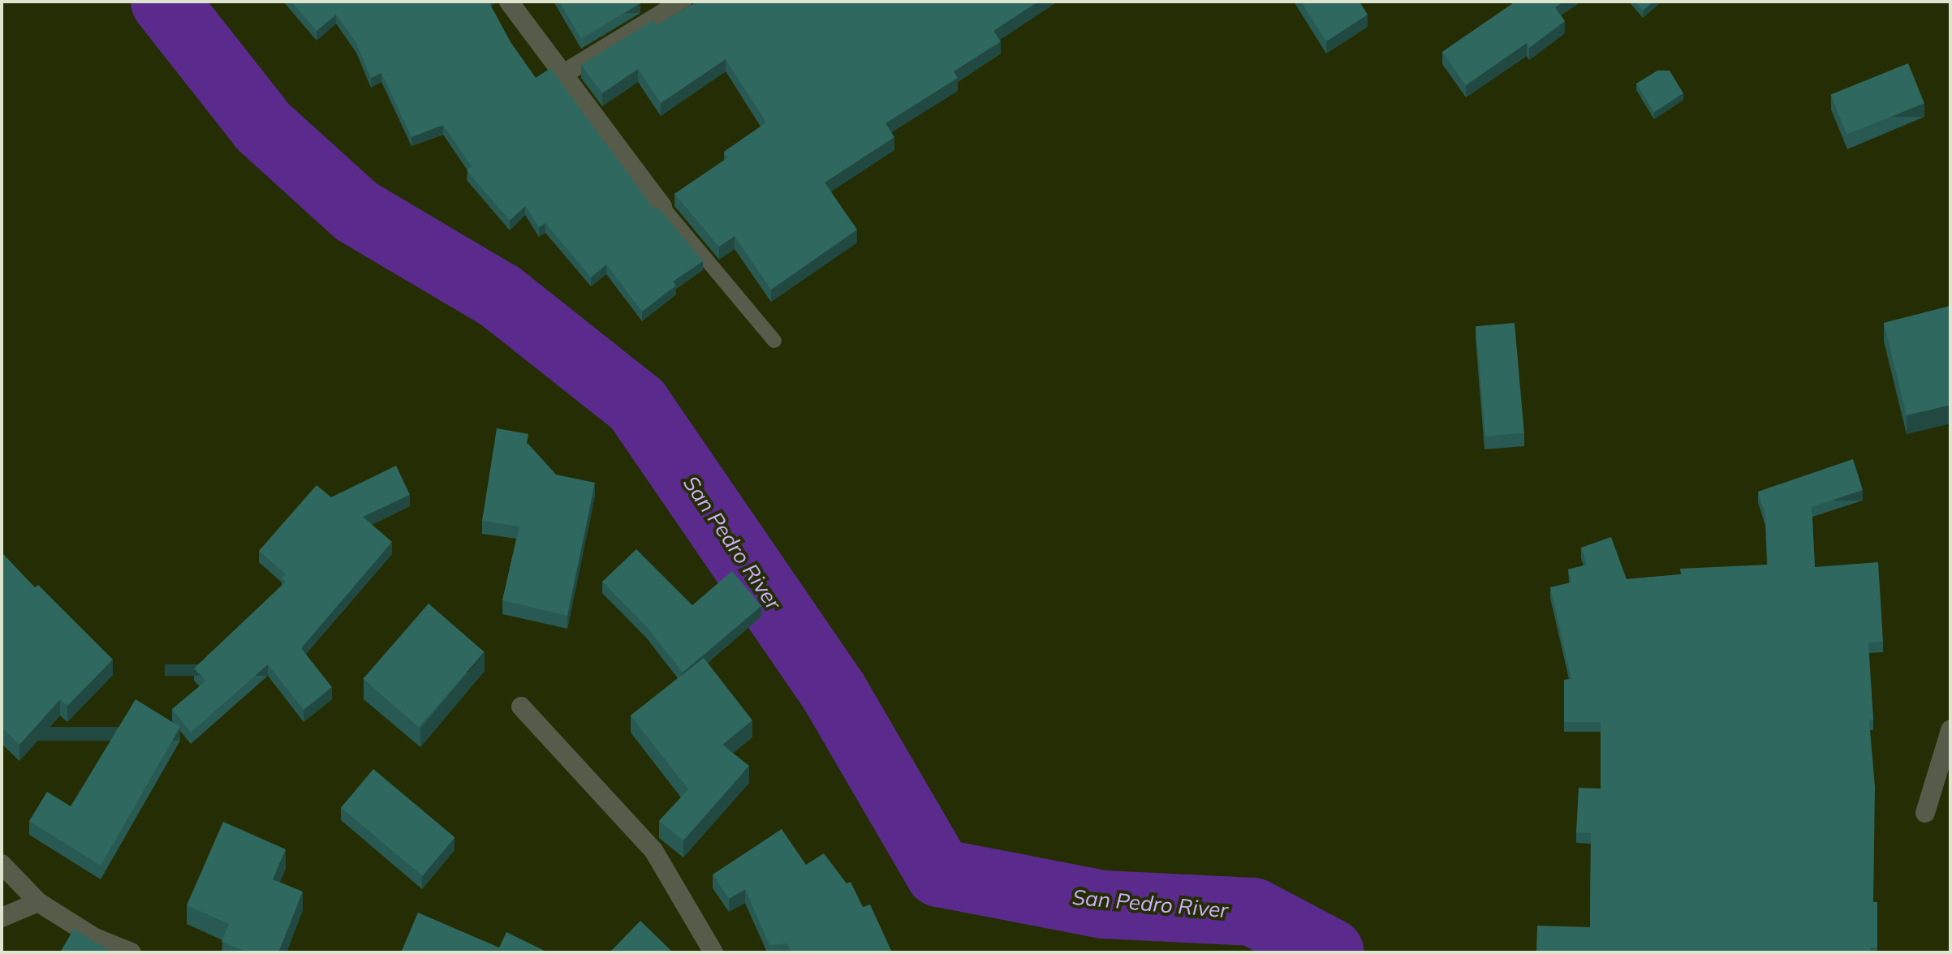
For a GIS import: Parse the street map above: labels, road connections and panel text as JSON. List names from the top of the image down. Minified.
{"water":["San Pedro River"]}
